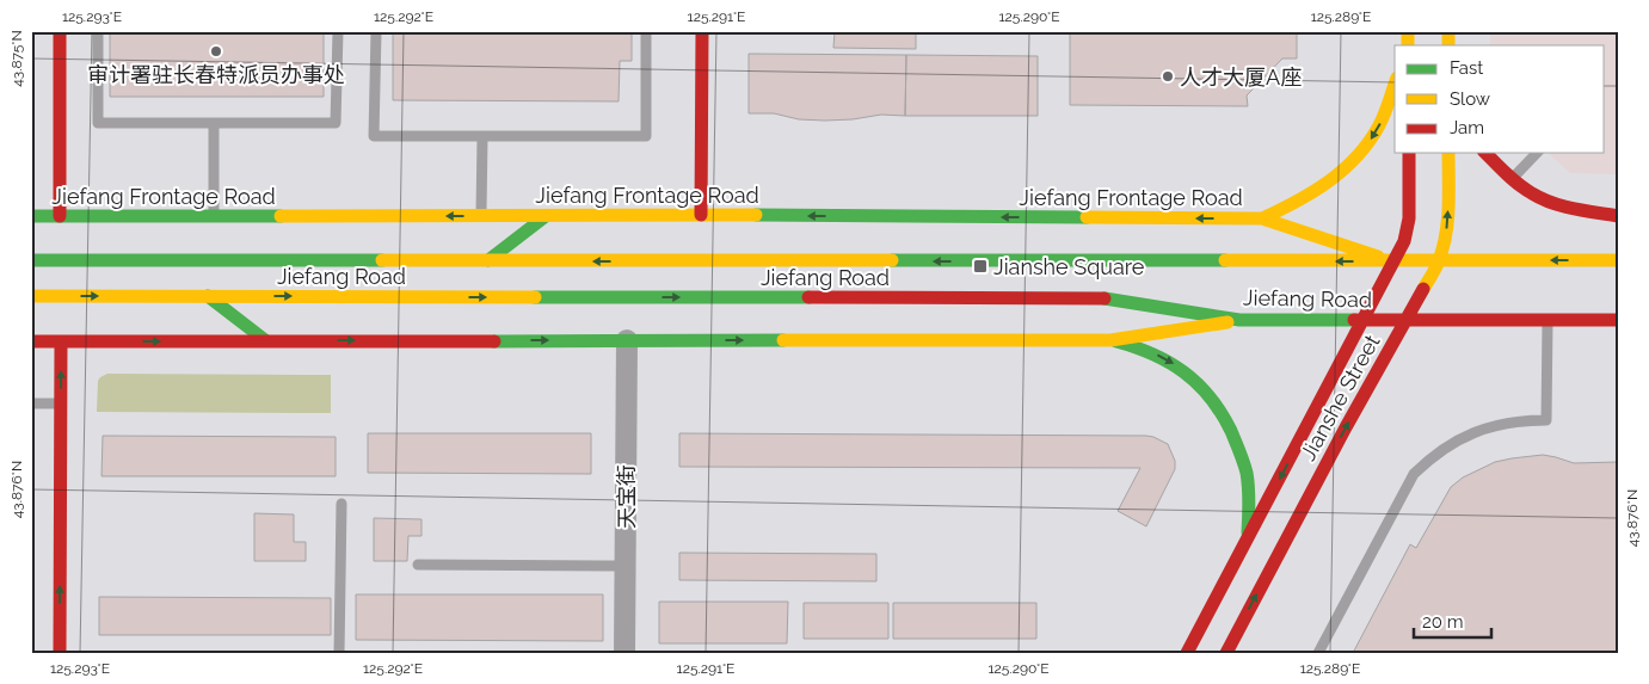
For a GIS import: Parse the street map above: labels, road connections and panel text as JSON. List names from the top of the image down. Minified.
{"streets":{"main road":["Jiefang Frontage Road","Jiefang Road","Jianshe Street"],"street":["天宝街"]},"crossings":[["Jiefang Road","Jianshe Street"]],"one_way":["Jiefang Frontage Road"],"places":{"other":["审计署驻长春特派员办事处","人才大厦A座"],"transit":["Jianshe Square"]},"legend":["Fast","Slow","Jam"],"scale_bar":"20 m","coordinates":["125.293°E","125.292°E","125.291°E","125.290°E","125.289°E","43.875°N","43.876°N"]}
